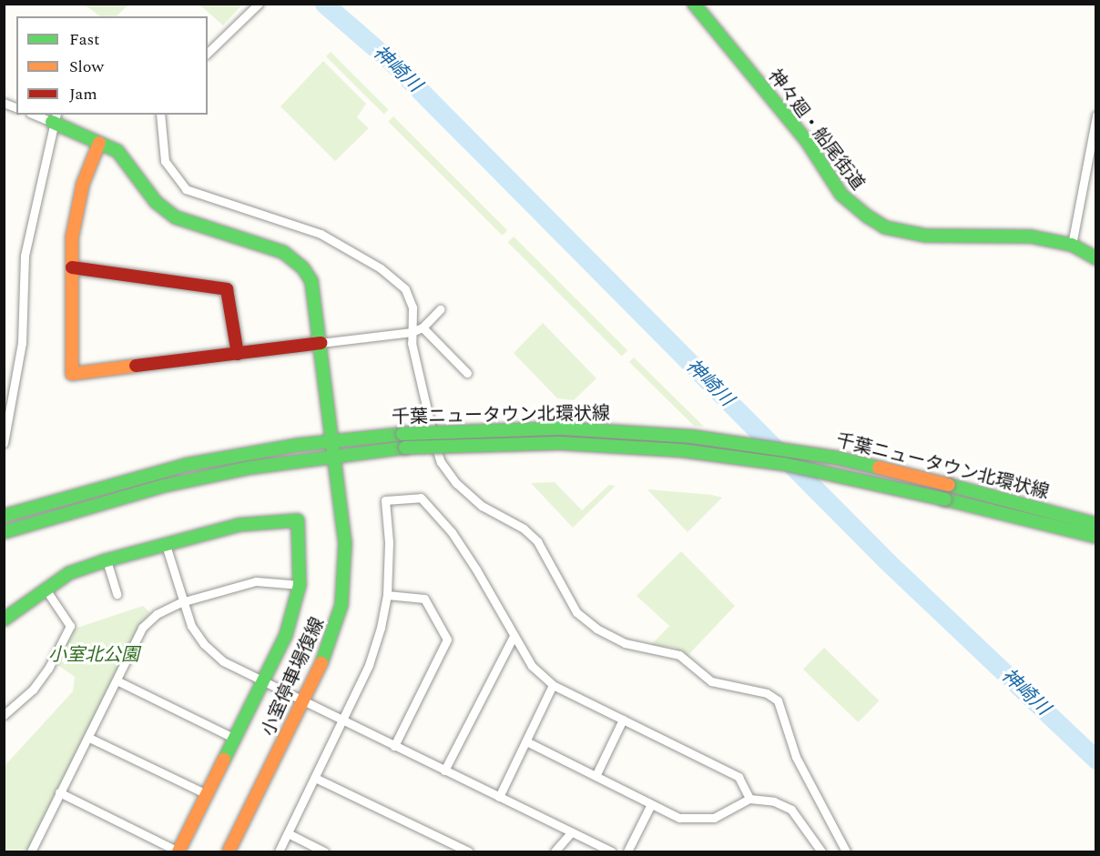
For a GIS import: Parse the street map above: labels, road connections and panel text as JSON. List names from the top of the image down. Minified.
{"streets":{"main road":["神々廻・船尾街道","千葉ニュータウン北環状線","小室停車場復線"]},"crossings":[["千葉ニュータウン北環状線","小室停車場復線"]],"water":["神崎川"],"parks":["小室北公園"],"legend":["Fast","Slow","Jam"]}
